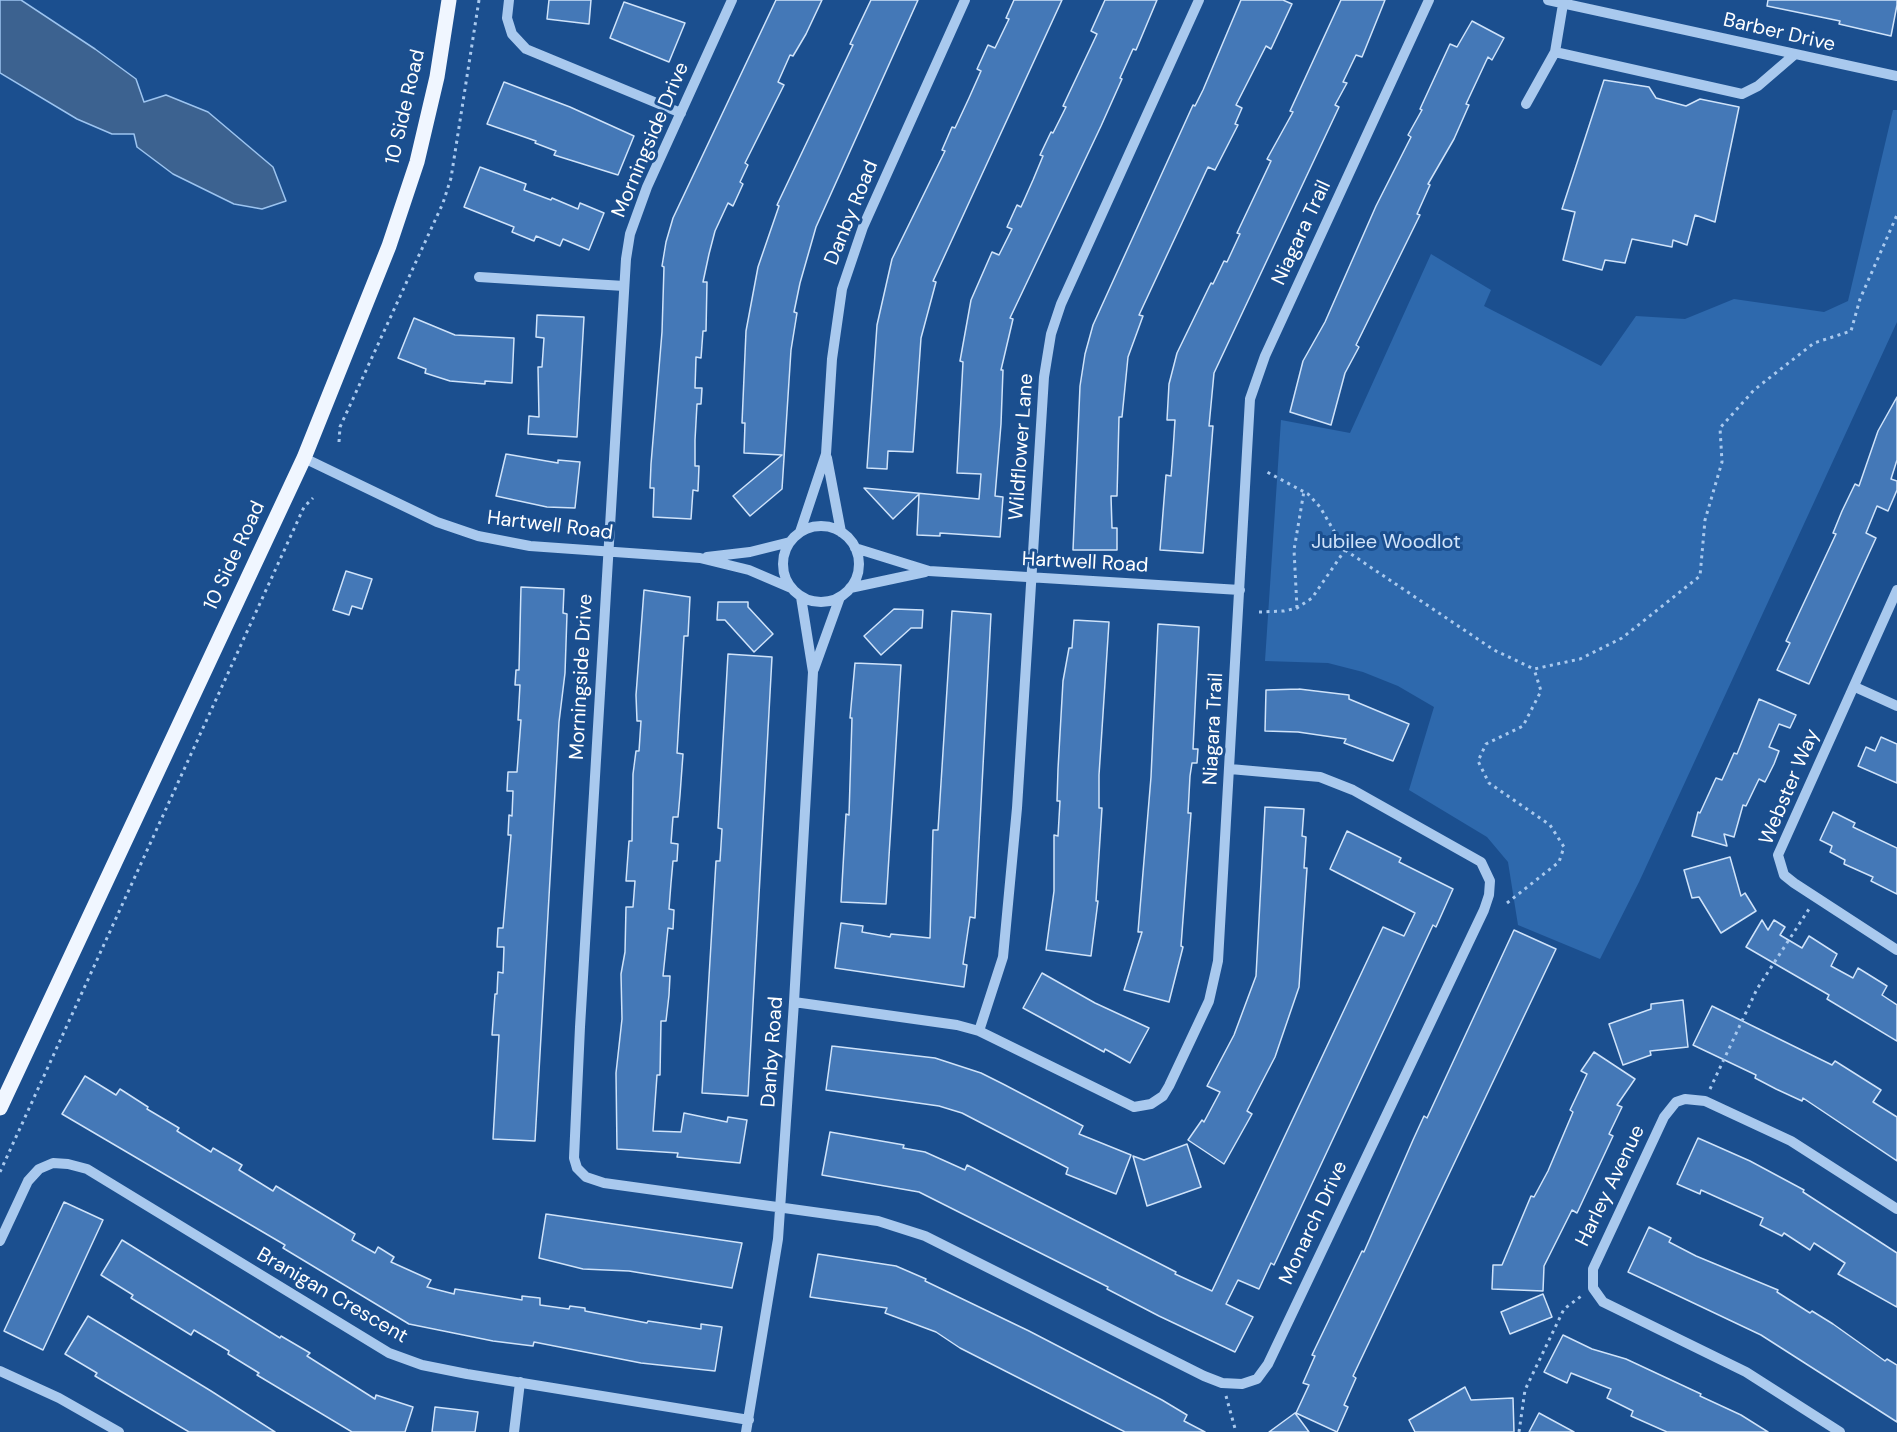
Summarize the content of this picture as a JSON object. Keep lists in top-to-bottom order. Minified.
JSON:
{"streets":{"main road":["10 Side Road"],"street":["Barber Drive","Morningside Drive","Danby Road","Niagara Trail","Wildflower Lane","Hartwell Road","Webster Way","Harley Avenue","Monarch Drive","Branigan Crescent"]},"crossings":[["10 Side Road","Hartwell Road"],["Morningside Drive","Danby Road"],["Morningside Drive","Hartwell Road"],["Danby Road","Niagara Trail"],["Danby Road","Hartwell Road"],["Danby Road","Branigan Crescent"],["Niagara Trail","Wildflower Lane"],["Niagara Trail","Hartwell Road"],["Niagara Trail","Monarch Drive"],["Wildflower Lane","Hartwell Road"]],"parks":["Jubilee Woodlot"]}
